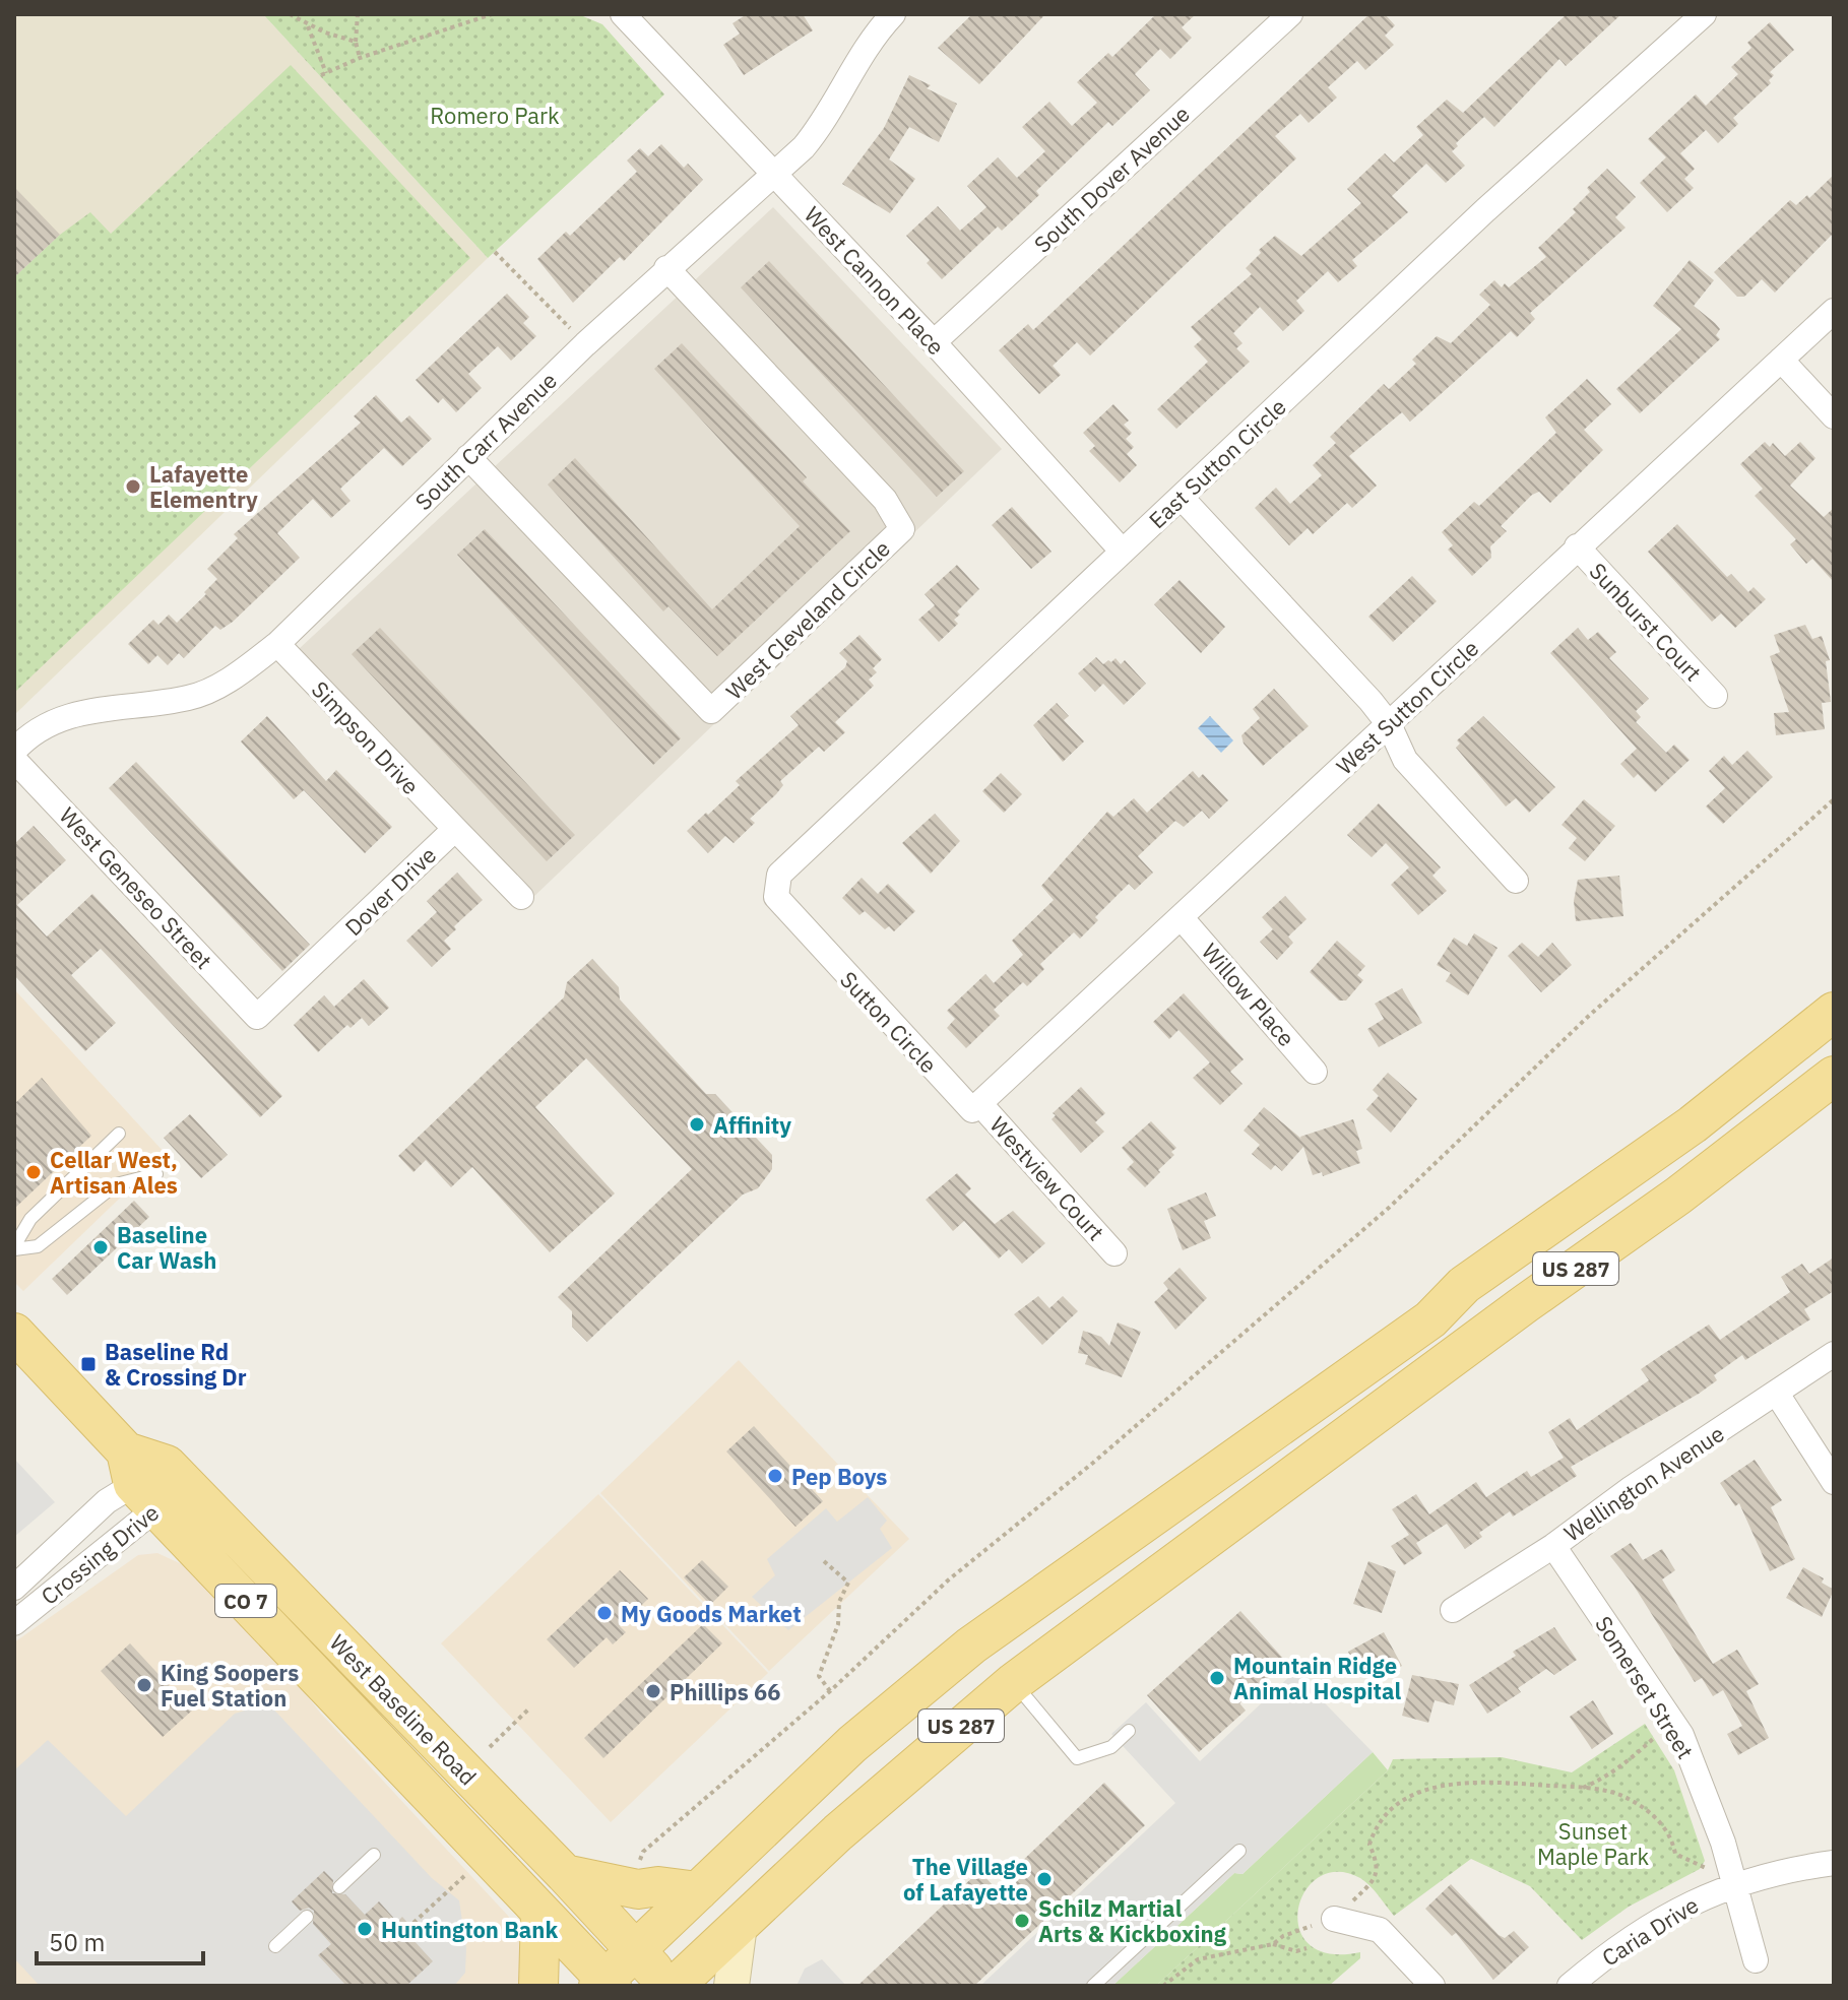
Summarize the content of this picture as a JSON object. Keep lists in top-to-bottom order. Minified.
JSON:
{"streets":{"main road":["US 287","CO 7","West Baseline Road"],"street":["South Dover Avenue","West Cannon Place","South Carr Avenue","East Sutton Circle","West Cleveland Circle","Sunburst Court","West Sutton Circle","Simpson Drive","West Geneseo Street","Dover Drive","Willow Place","Sutton Circle","Westview Court","Wellington Avenue","Crossing Drive","Somerset Street","Caria Drive"]},"crossings":[["South Dover Avenue","West Cannon Place"],["West Cannon Place","South Carr Avenue"],["West Cannon Place","East Sutton Circle"],["South Carr Avenue","West Cleveland Circle"],["South Carr Avenue","Simpson Drive"],["East Sutton Circle","Sutton Circle"],["Sunburst Court","West Sutton Circle"],["West Sutton Circle","Willow Place"],["West Sutton Circle","Sutton Circle"],["West Sutton Circle","Westview Court"],["Simpson Drive","Dover Drive"],["West Geneseo Street","Dover Drive"],["Sutton Circle","Westview Court"],["US 287","West Baseline Road"],["Wellington Avenue","Somerset Street"],["Crossing Drive","West Baseline Road"],["Somerset Street","Caria Drive"]],"parks":["Romero Park","Sunset Maple Park"],"places":{"other":["Lafayette Elementry","Affinity","Cellar West, Artisan Ales","Baseline Car Wash","Pep Boys","My Goods Market","Mountain Ridge Animal Hospital","King Soopers Fuel Station","Phillips 66","The Village of Lafayette","Schilz Martial Arts & Kickboxing","Huntington Bank"],"transit":["Baseline Rd & Crossing Dr"]},"scale_bar":"50 m"}
